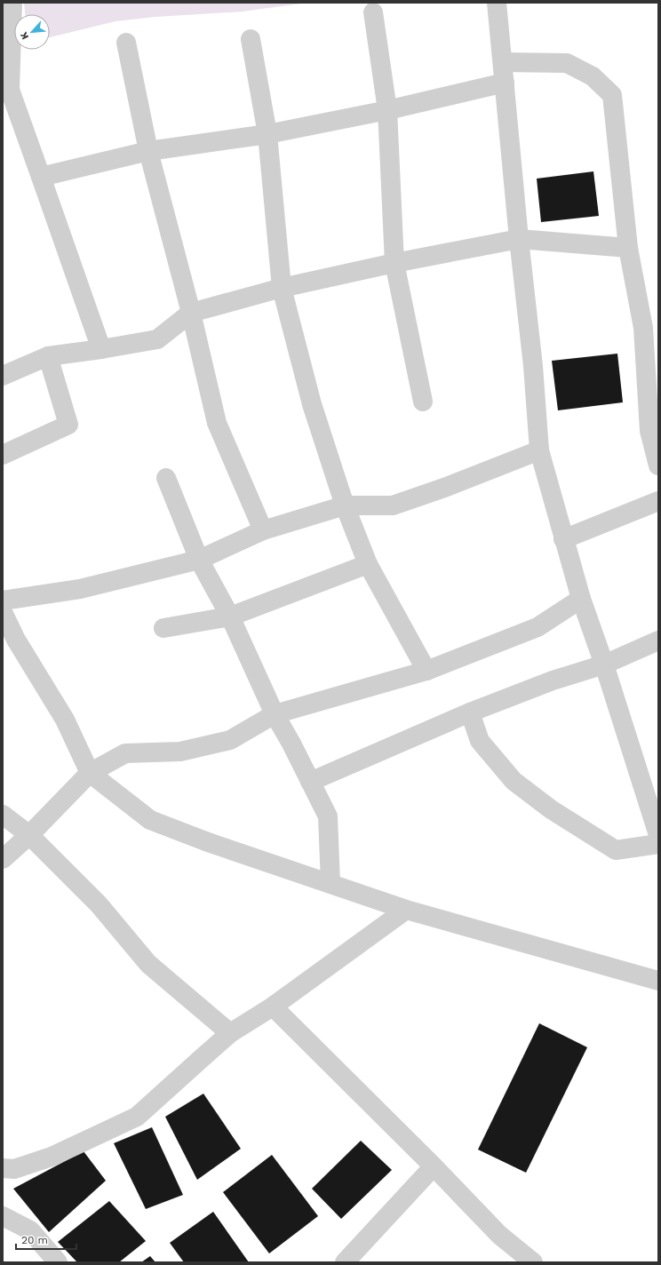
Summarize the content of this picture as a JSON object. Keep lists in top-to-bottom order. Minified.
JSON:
{"scale_bar":"20 m","north":"bottom left"}
